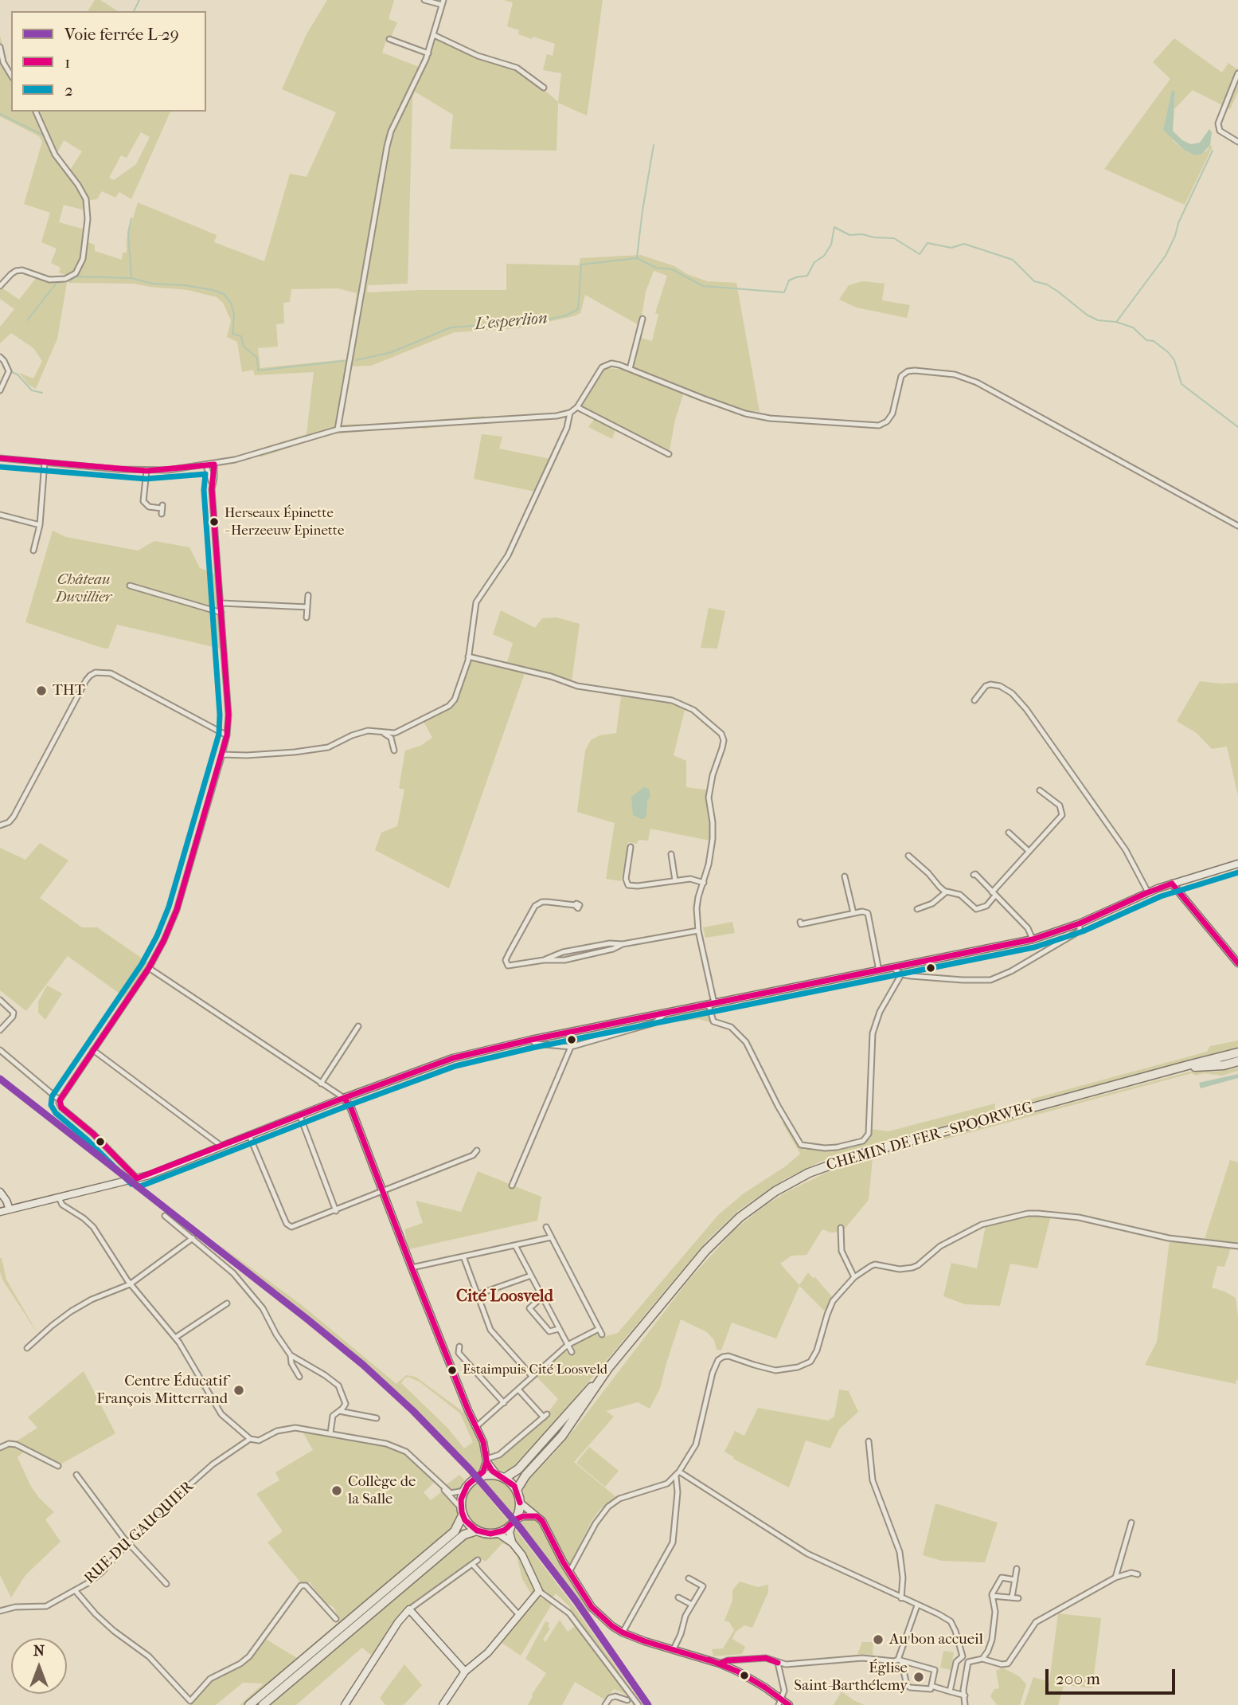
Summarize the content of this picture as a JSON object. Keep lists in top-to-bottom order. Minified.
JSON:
{"streets":{"highway":["CHEMIN DE FER - SPOORWEG"],"street":["RUE DU GAUQUIER"]},"crossings":[["CHEMIN DE FER - SPOORWEG","RUE DU GAUQUIER"]],"districts":["Cité Loosveld"],"water":["L'esperlion"],"parks":["Château Duvillier"],"places":["Herseaux Épinette - Herzeeuw Epinette","THT","Estaimpuis Cité Loosveld","Centre Éducatif François Mitterrand","Collège de la Salle","Au bon accueil","Église Saint-Barthélemy"],"lines":["transit line 1","transit line 2","rail line L-29"],"legend":["Voie ferrée L-29","1","2"],"scale_bar":"200 m","north":"top"}
